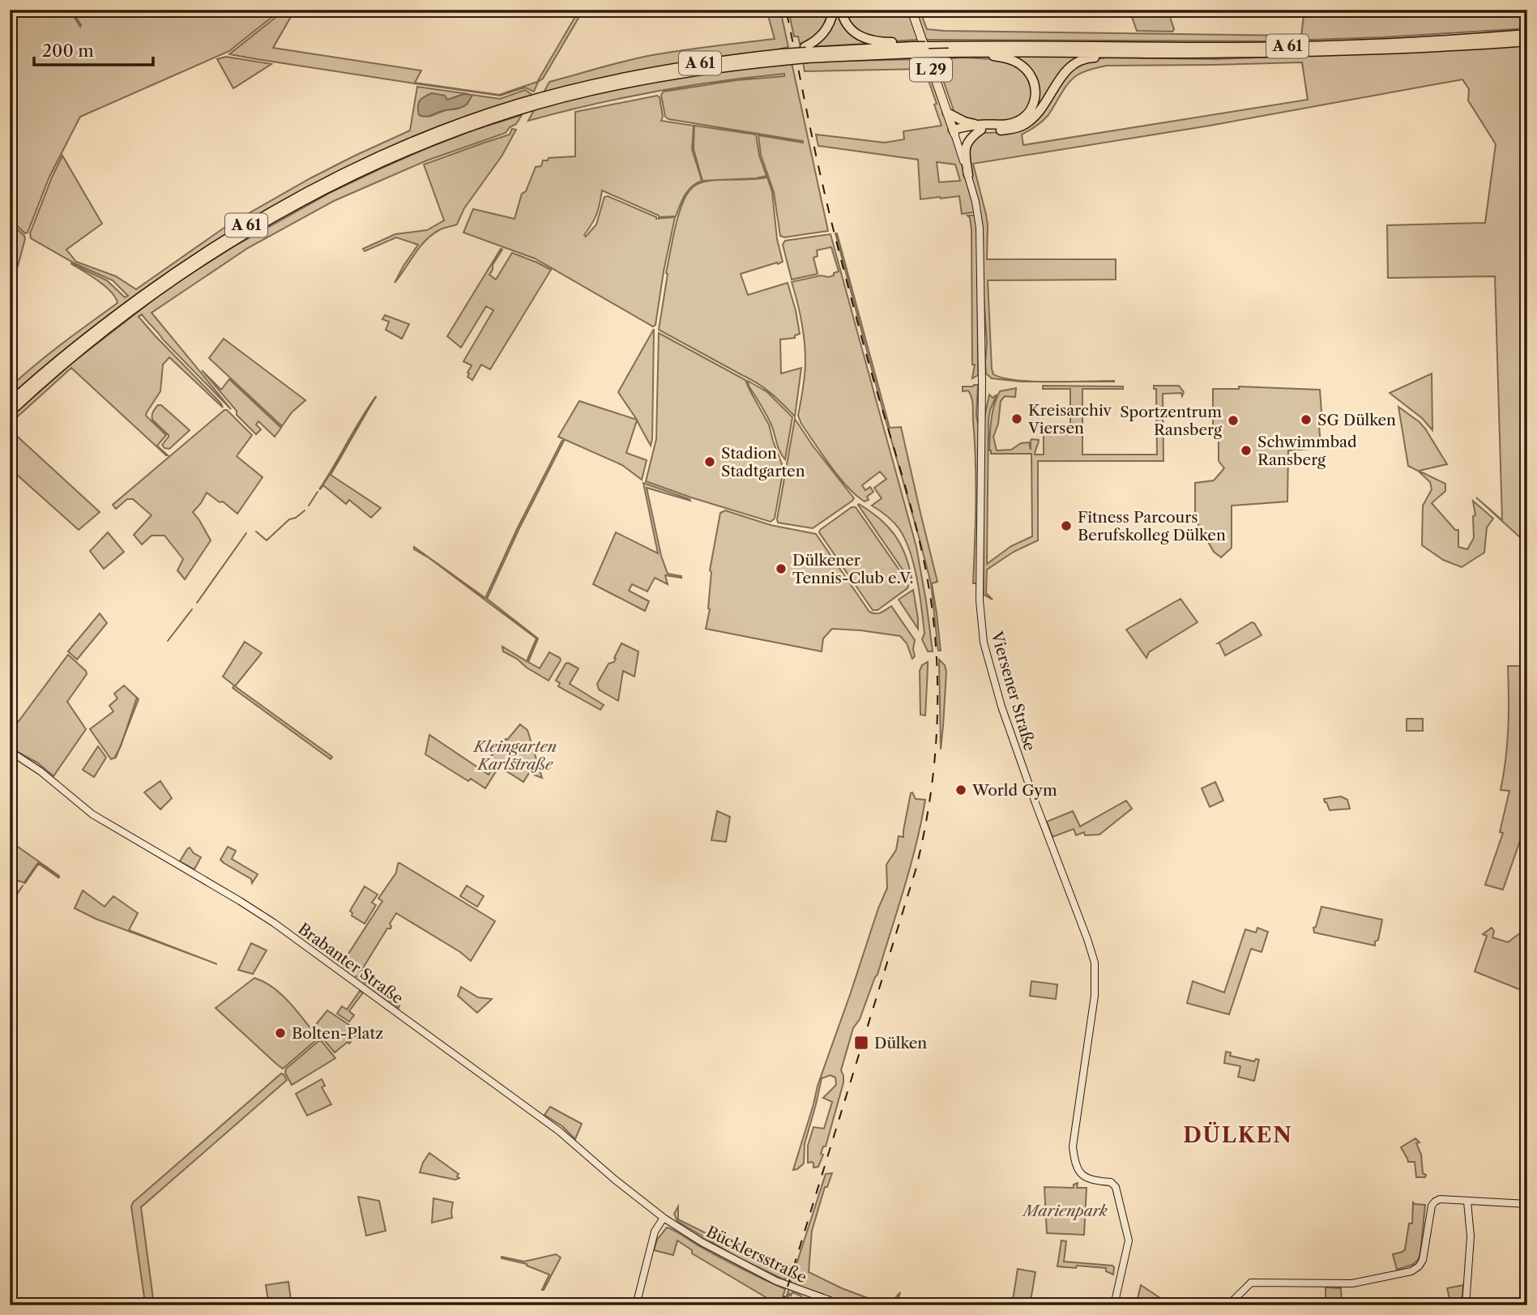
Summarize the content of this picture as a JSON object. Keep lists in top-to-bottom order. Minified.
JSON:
{"streets":{"highway":["A 61"],"main road":["L 29","Viersener Straße","Brabanter Straße","Bücklersstraße"]},"crossings":[["L 29","Viersener Straße"],["Brabanter Straße","Bücklersstraße"]],"districts":["DÜLKEN"],"parks":["Kleingarten Karlstraße","Marienpark"],"places":{"other":["Kreisarchiv Viersen","SG Dülken","Sportzentrum Ransberg","Schwimmbad Ransberg","Stadion Stadtgarten","Fitness Parcours Berufskolleg Dülken","Dülkener Tennis-Club e.V.","World Gym","Bolten-Platz"],"transit":["Dülken"]},"scale_bar":"200 m"}
